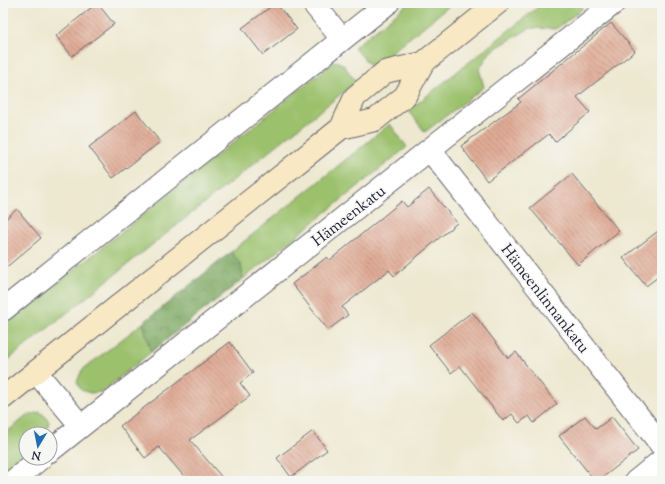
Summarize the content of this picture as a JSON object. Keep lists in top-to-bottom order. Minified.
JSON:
{"streets":{"street":["Hämeenkatu","Hämeenlinnankatu"]},"crossings":[["Hämeenkatu","Hämeenlinnankatu"]],"north":"bottom"}
